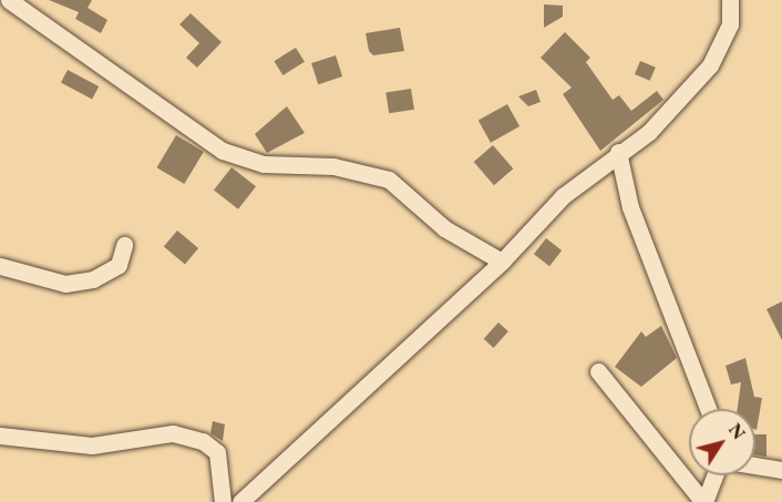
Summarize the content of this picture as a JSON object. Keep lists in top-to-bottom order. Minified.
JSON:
{"north":"top right"}
